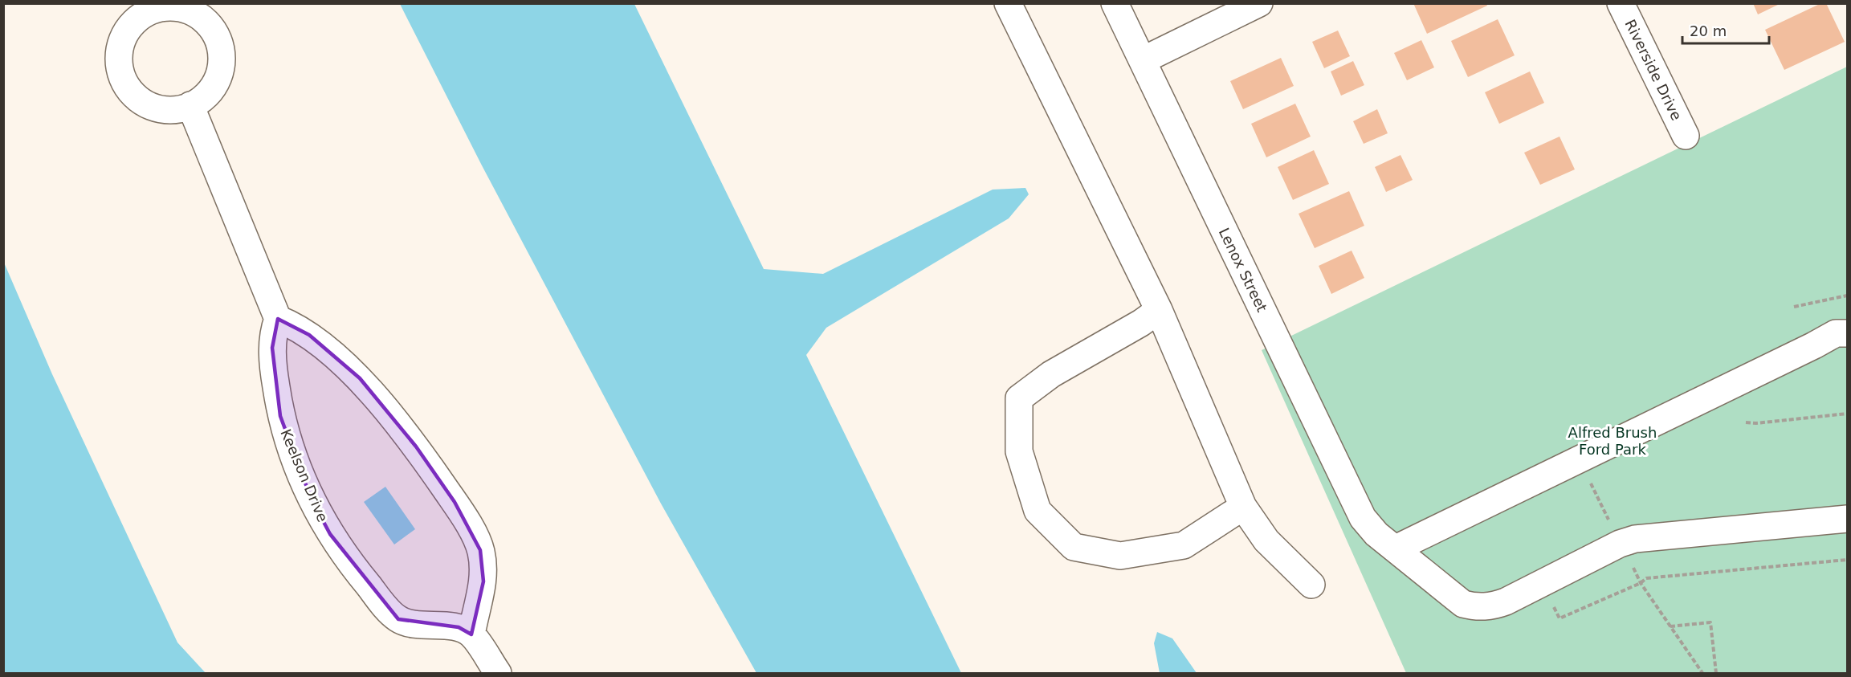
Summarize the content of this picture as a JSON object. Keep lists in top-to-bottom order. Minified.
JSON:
{"streets":{"street":["Riverside Drive","Lenox Street","Keelson Drive"]},"parks":["Alfred Brush Ford Park"],"scale_bar":"20 m"}
